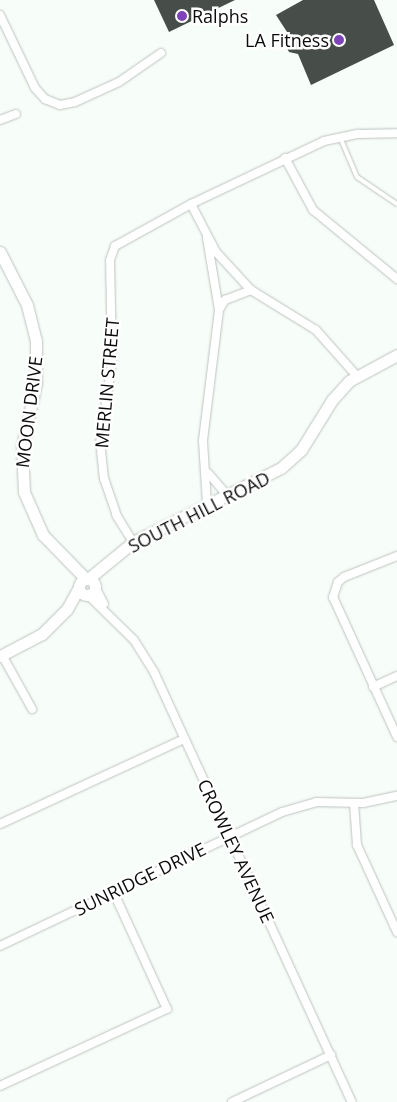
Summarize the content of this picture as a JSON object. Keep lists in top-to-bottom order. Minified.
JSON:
{"streets":{"street":["MERLIN STREET","MOON DRIVE","SOUTH HILL ROAD","CROWLEY AVENUE","SUNRIDGE DRIVE"]},"crossings":[["MERLIN STREET","SOUTH HILL ROAD"],["MOON DRIVE","SOUTH HILL ROAD"],["MOON DRIVE","CROWLEY AVENUE"],["SOUTH HILL ROAD","CROWLEY AVENUE"],["CROWLEY AVENUE","SUNRIDGE DRIVE"]],"places":["Ralphs","LA Fitness"]}
